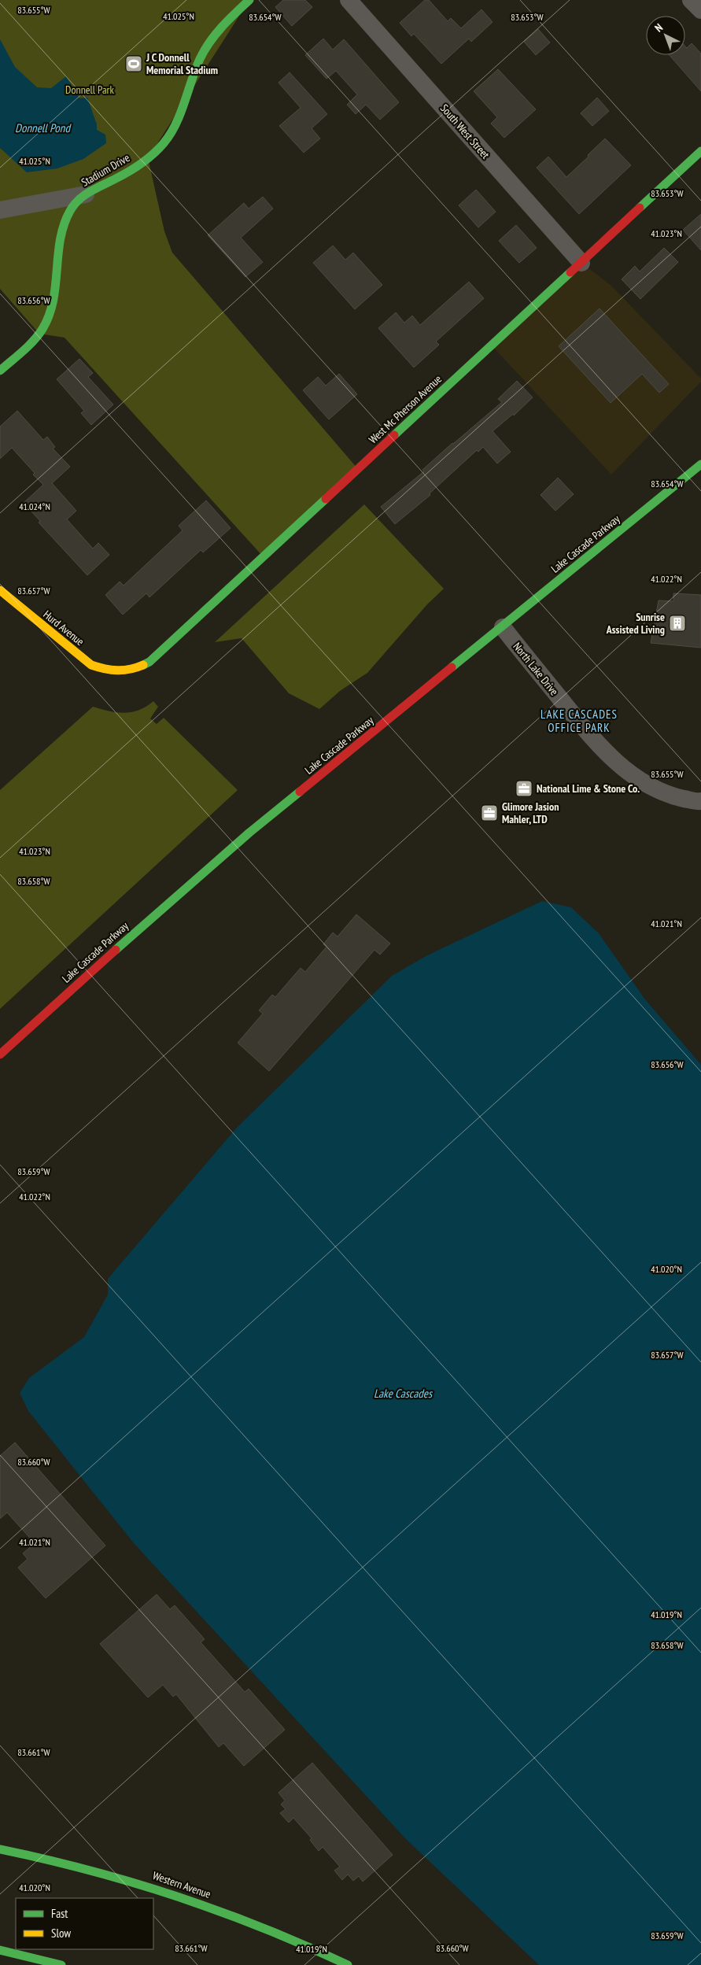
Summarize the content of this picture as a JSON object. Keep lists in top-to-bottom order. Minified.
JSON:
{"streets":{"main road":["Stadium Drive","West Mc Pherson Avenue","Lake Cascade Parkway","Hurd Avenue","Western Avenue"],"street":["South West Street","North Lake Drive"]},"crossings":[["South West Street","West Mc Pherson Avenue"],["West Mc Pherson Avenue","Hurd Avenue"],["Lake Cascade Parkway","North Lake Drive"]],"districts":["LAKE CASCADES OFFICE PARK"],"water":["Donnell Pond","Lake Cascades"],"parks":["Donnell Park"],"places":{"sports":["J C Donnell Memorial Stadium"],"building":["Sunrise Assisted Living"],"office":["National Lime & Stone Co.","Glimore Jasion Mahler, LTD"]},"legend":["Fast","Slow"],"north":"top left","coordinates":["83.655°W","41.025°N","83.654°W","83.653°W","41.023°N","83.656°W","41.024°N","41.022°N","83.657°W","83.658°W","41.021°N","83.659°W","41.020°N","83.660°W","41.019°N","83.661°W"]}
